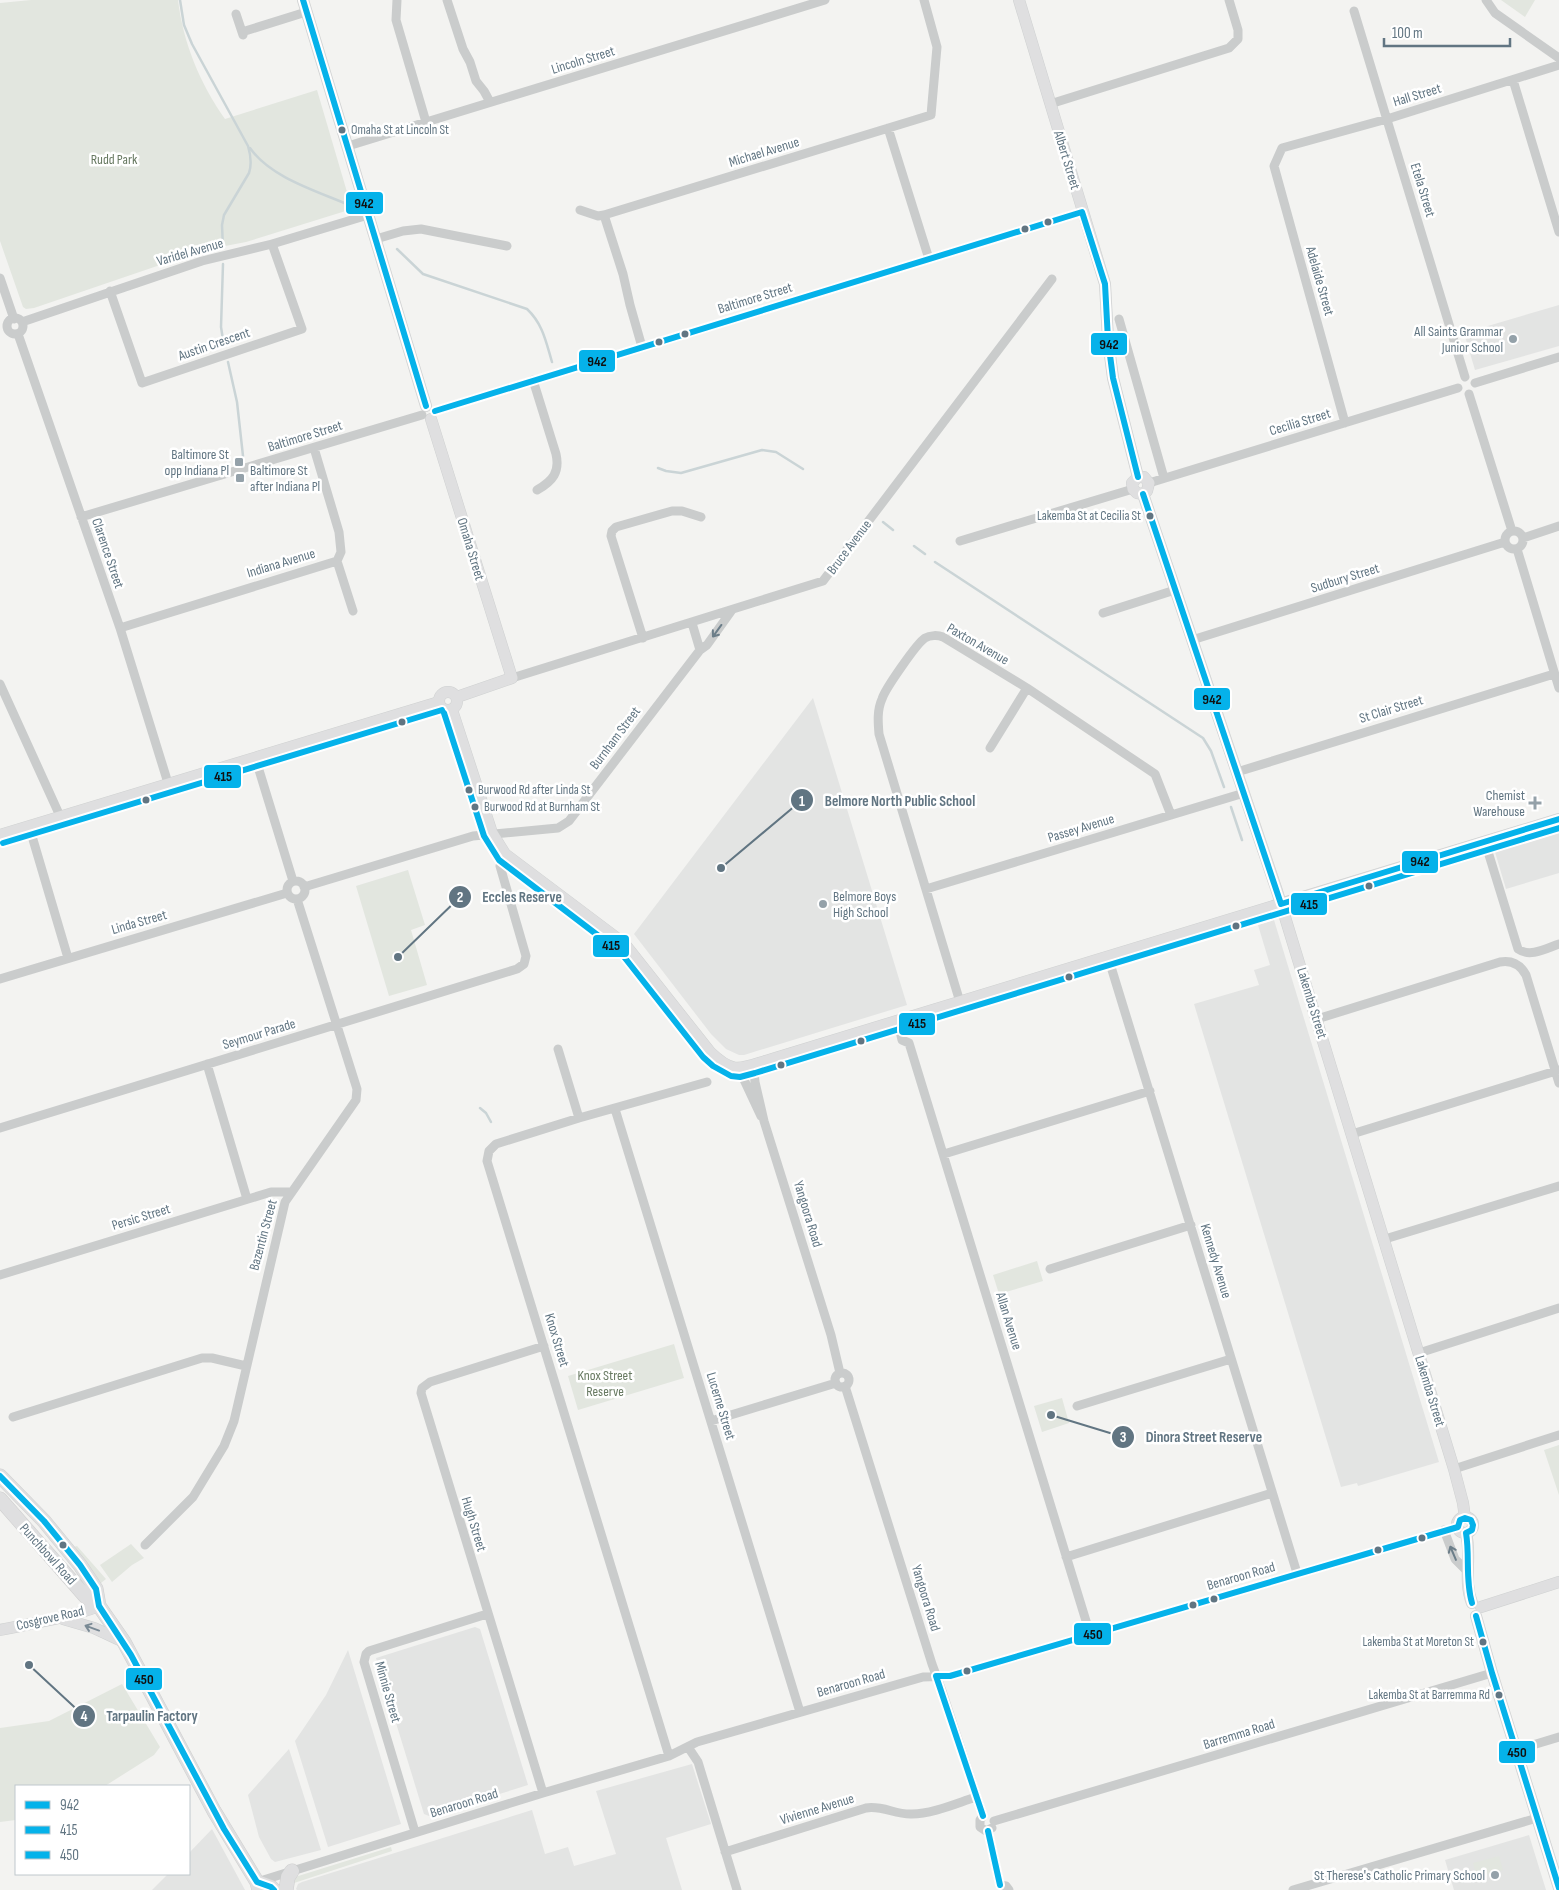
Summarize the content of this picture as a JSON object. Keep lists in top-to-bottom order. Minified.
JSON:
{"streets":{"main road":["Albert Street","Bruce Avenue","Omaha Street","Lakemba Street","Punchbowl Road","Cosgrove Road"],"street":["Lincoln Street","Hall Street","Michael Avenue","Etela Street","Varidel Avenue","Adelaide Street","Baltimore Street","Austin Crescent","Cecilia Street","Clarence Street","Indiana Avenue","Sudbury Street","Paxton Avenue","St Clair Street","Burnham Street","Passey Avenue","Linda Street","Seymour Parade","Yangoora Road","Persic Street","Bazentin Street","Kennedy Avenue","Allan Avenue","Knox Street","Lucerne Street","Hugh Street","Benaroon Road","Minnie Street","Barremma Road","Vivienne Avenue"]},"crossings":[["Lincoln Street","Omaha Street"],["Hall Street","Etela Street"],["Hall Street","Adelaide Street"],["Albert Street","Baltimore Street"],["Albert Street","Cecilia Street"],["Albert Street","Lakemba Street"],["Etela Street","Cecilia Street"],["Varidel Avenue","Austin Crescent"],["Varidel Avenue","Omaha Street"],["Adelaide Street","Cecilia Street"],["Baltimore Street","Omaha Street"],["Baltimore Street","Clarence Street"],["Baltimore Street","Indiana Avenue"],["Cecilia Street","Lakemba Street"],["Bruce Avenue","Omaha Street"],["Bruce Avenue","Burnham Street"],["Clarence Street","Indiana Avenue"],["Sudbury Street","Lakemba Street"],["Paxton Avenue","Passey Avenue"],["St Clair Street","Lakemba Street"],["Passey Avenue","Lakemba Street"],["Linda Street","Bazentin Street"],["Lakemba Street","Benaroon Road"],["Lakemba Street","Barremma Road"],["Seymour Parade","Bazentin Street"],["Yangoora Road","Benaroon Road"],["Yangoora Road","Barremma Road"],["Yangoora Road","Vivienne Avenue"],["Persic Street","Bazentin Street"],["Kennedy Avenue","Benaroon Road"],["Allan Avenue","Benaroon Road"],["Knox Street","Lucerne Street"],["Knox Street","Hugh Street"],["Knox Street","Benaroon Road"],["Lucerne Street","Benaroon Road"],["Hugh Street","Benaroon Road"],["Hugh Street","Minnie Street"],["Punchbowl Road","Benaroon Road"],["Punchbowl Road","Cosgrove Road"],["Benaroon Road","Minnie Street"]],"parks":["Rudd Park","Knox Street Reserve"],"places":{"other":["Omaha St at Lincoln St","All Saints Grammar Junior School","Lakemba St at Cecilia St","Burwood Rd after Linda St","Burwood Rd at Burnham St","Belmore North Public School","Belmore Boys High School","Eccles Reserve","Dinora Street Reserve","Lakemba St at Moreton St","Tarpaulin Factory","Lakemba St at Barremma Rd","St Therese's Catholic Primary School"],"transit":["Baltimore St opp Indiana Pl","Baltimore St after Indiana Pl"],"health":["Chemist Warehouse"]},"lines":["transit line 942","transit line 415","transit line 450"],"legend":["942","415","450"],"scale_bar":"100 m"}
